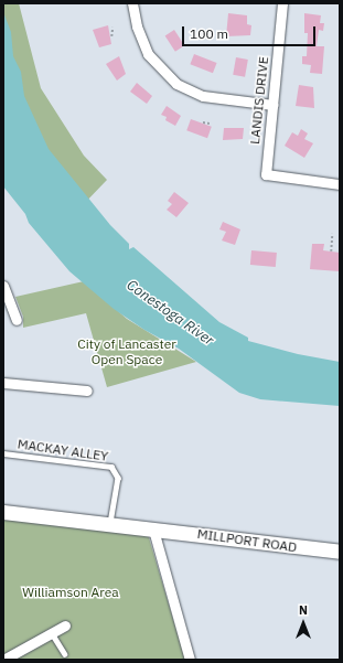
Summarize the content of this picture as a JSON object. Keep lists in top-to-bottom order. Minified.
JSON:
{"streets":{"main road":["MILLPORT ROAD"],"street":["LANDIS DRIVE"],"lane":["MACKAY ALLEY"]},"crossings":[["MACKAY ALLEY","MILLPORT ROAD"]],"water":["Conestoga River"],"parks":["City of Lancaster Open Space","Williamson Area"],"scale_bar":"100 m","north":"top"}
